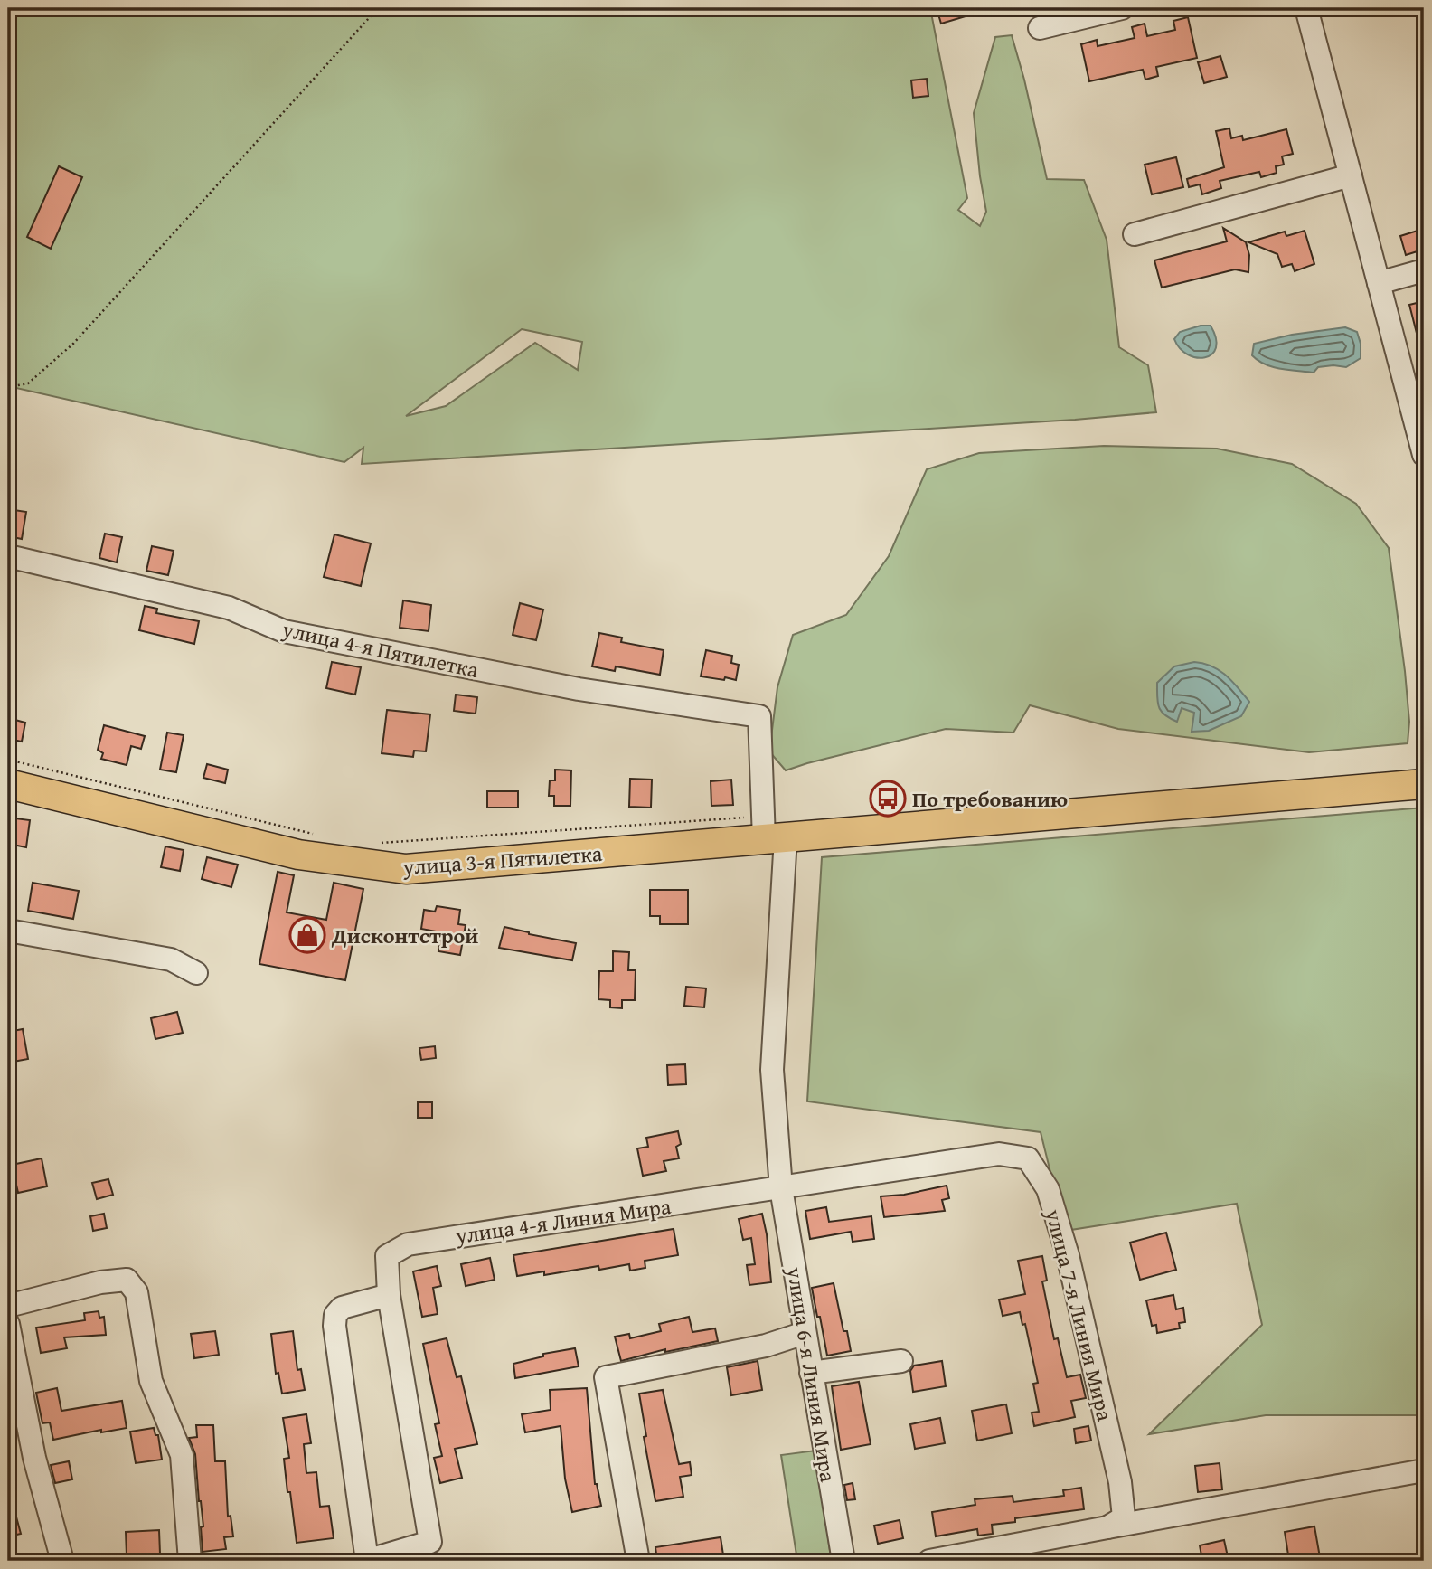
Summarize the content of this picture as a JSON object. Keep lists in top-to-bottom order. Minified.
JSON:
{"streets":{"main road":["улица 3-я Пятилетка"],"street":["улица 4-я Пятилетка","улица 4-я Линия Мира","улица 7-я Линия Мира","улица 6-я Линия Мира"]},"crossings":[["улица 4-я Пятилетка","улица 6-я Линия Мира"],["улица 3-я Пятилетка","улица 6-я Линия Мира"],["улица 4-я Линия Мира","улица 7-я Линия Мира"],["улица 4-я Линия Мира","улица 6-я Линия Мира"],["улица 7-я Линия Мира","улица 6-я Линия Мира"]],"places":{"bus stop":["По требованию"],"shop":["Дисконтстрой"]}}
